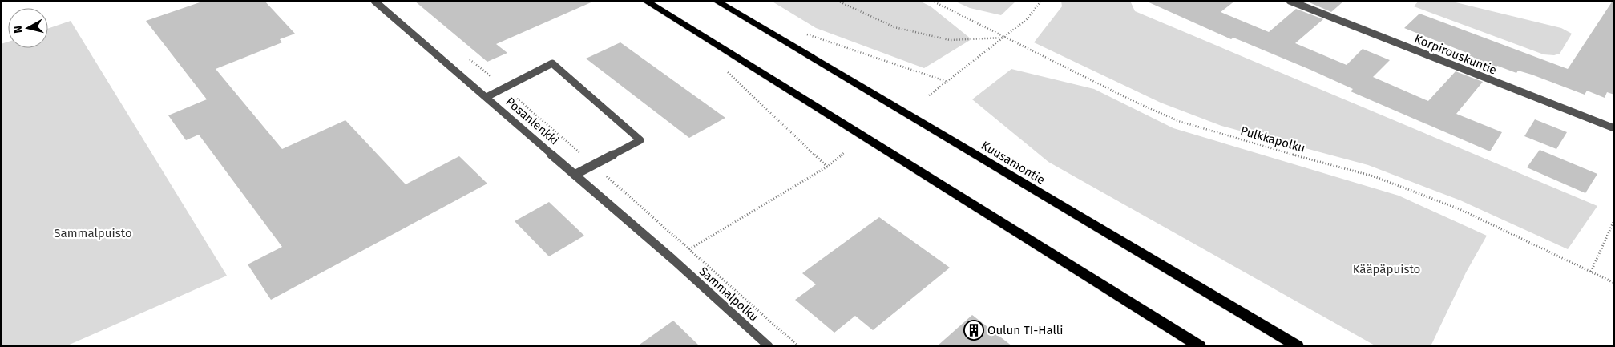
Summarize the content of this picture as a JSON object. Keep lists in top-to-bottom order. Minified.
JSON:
{"streets":{"highway":["Kuusamontie"],"street":["Korpirouskuntie","Posanlenkki","Sammalpolku"],"path":["Pulkkapolku"]},"crossings":[["Posanlenkki","Sammalpolku"]],"parks":["Sammalpuisto","Kääpäpuisto"],"places":{"building":["Oulun TI-Halli"]},"north":"left"}
